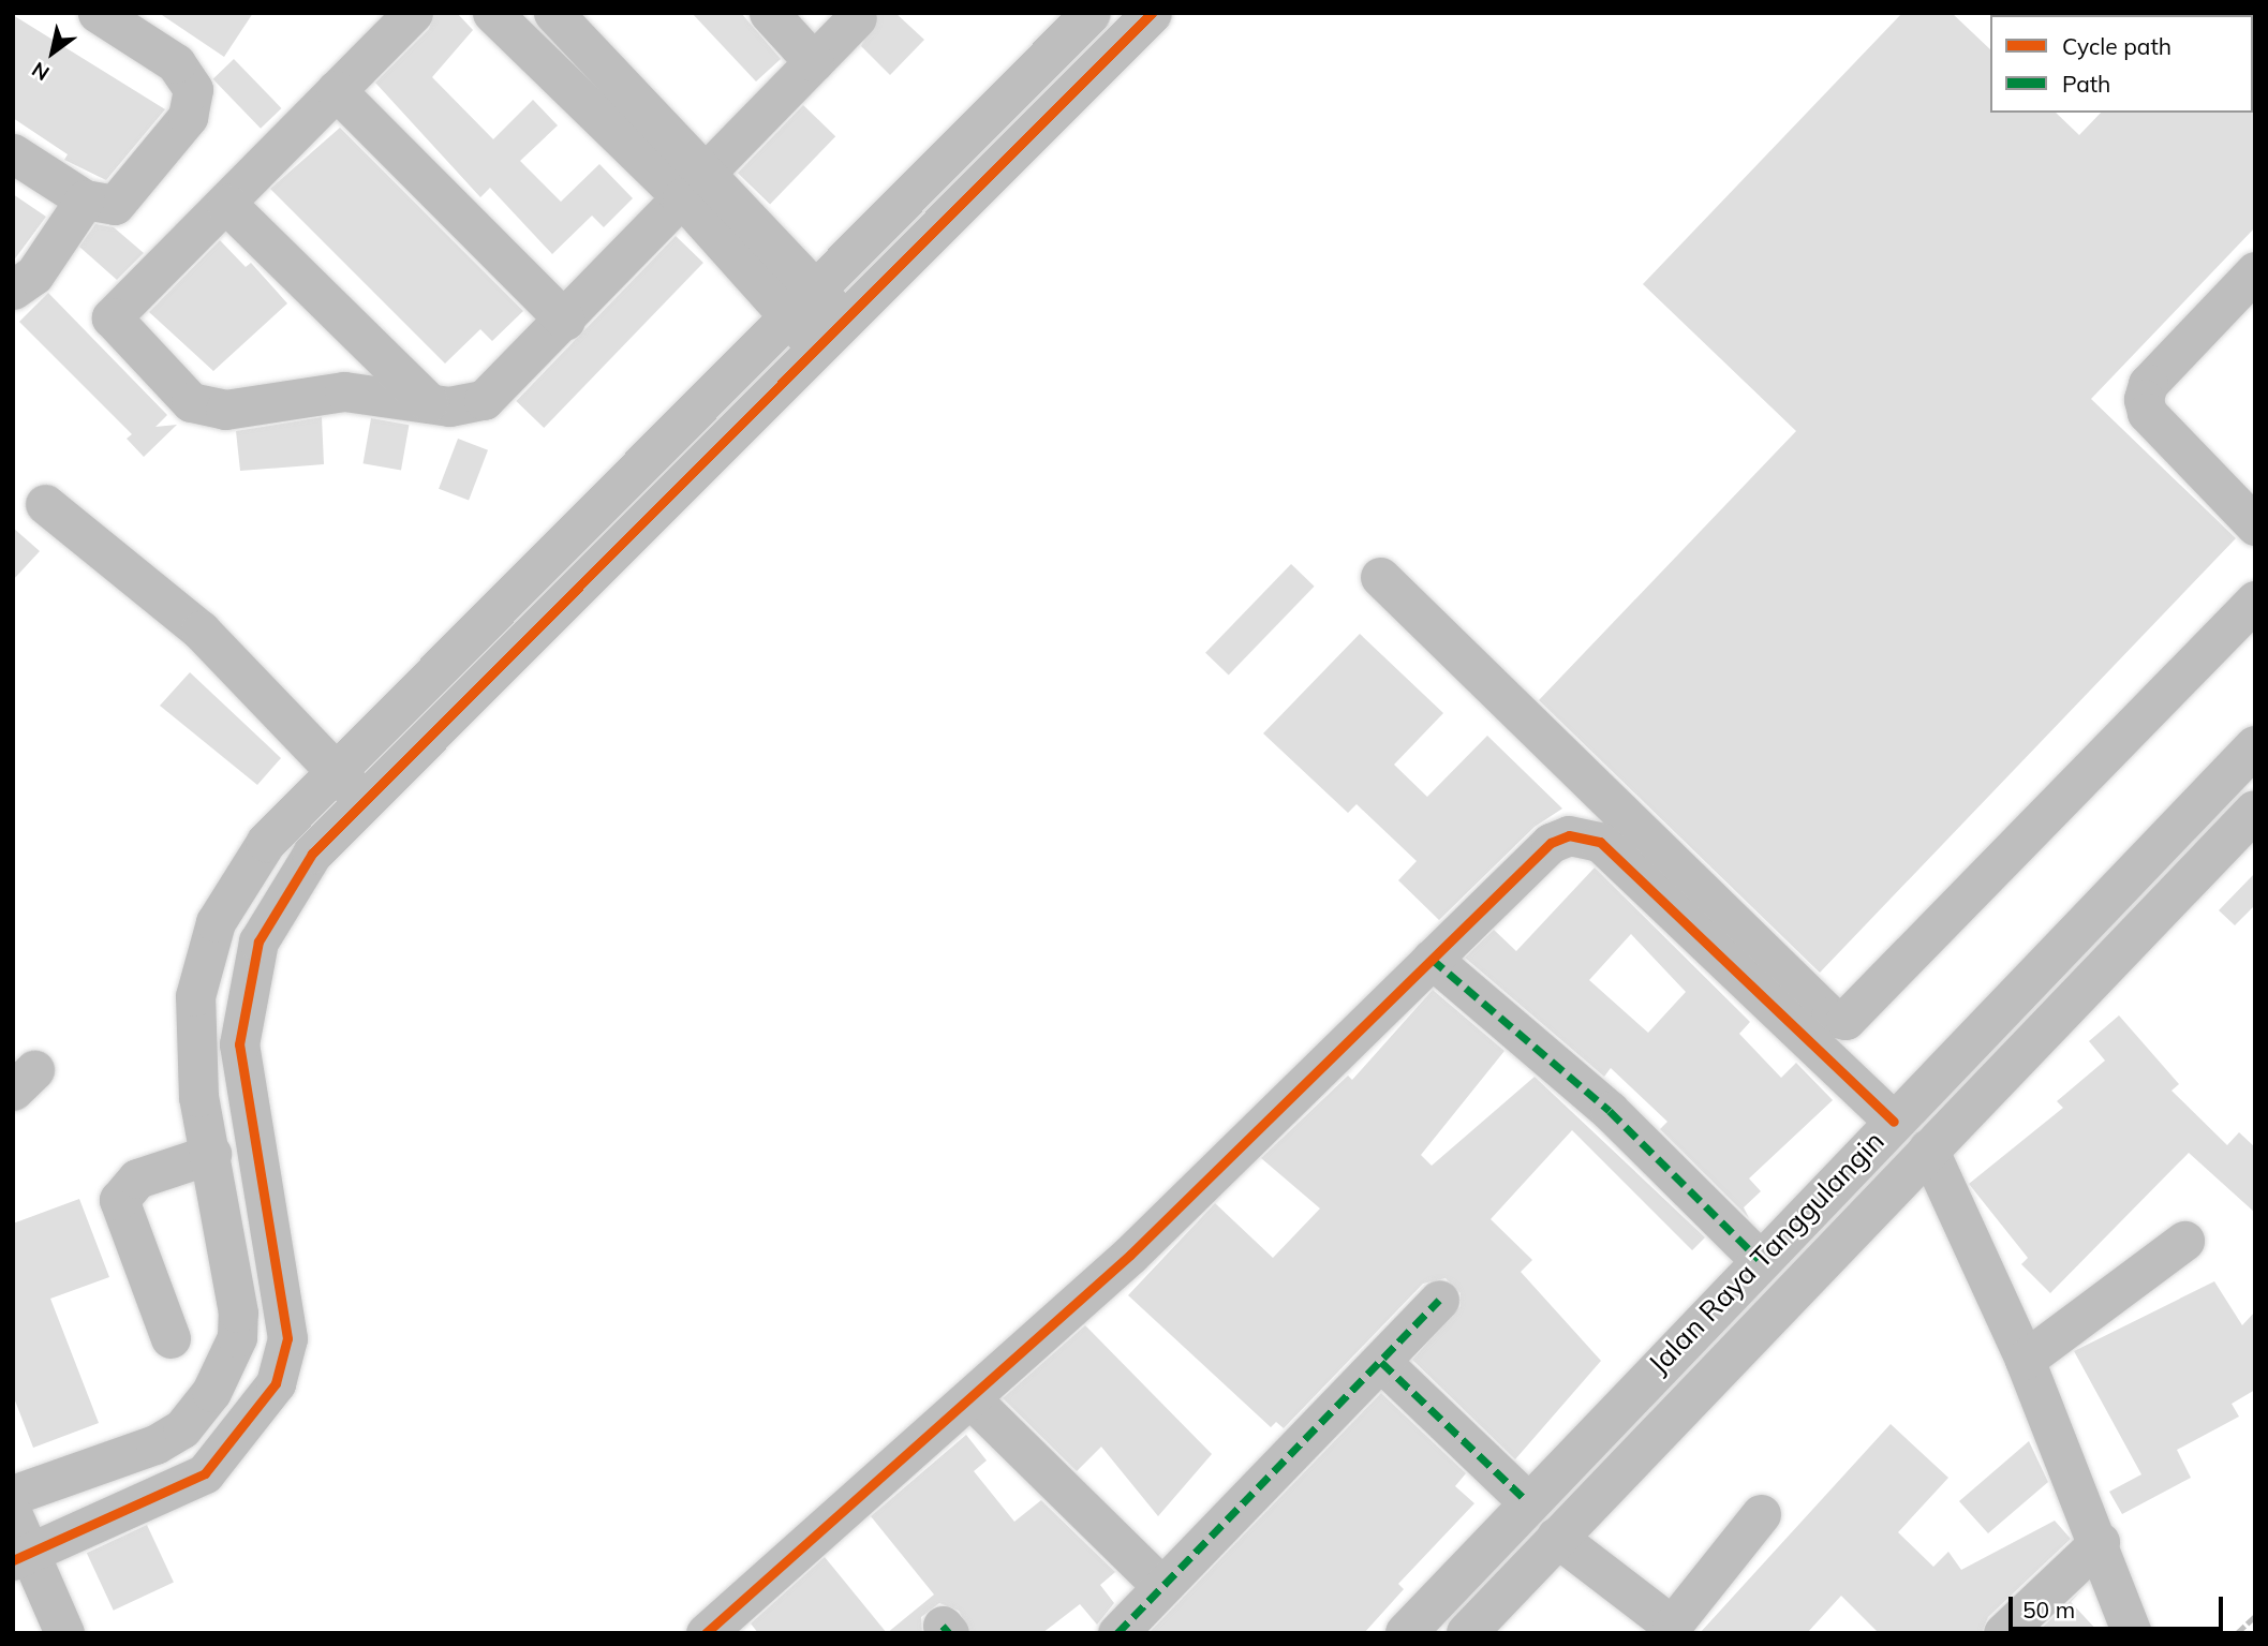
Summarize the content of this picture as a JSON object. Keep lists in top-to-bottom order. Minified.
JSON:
{"streets":{"highway":["Jalan Raya Tanggulangin"]},"legend":["Cycle path","Path"],"scale_bar":"50 m","north":"bottom left"}
